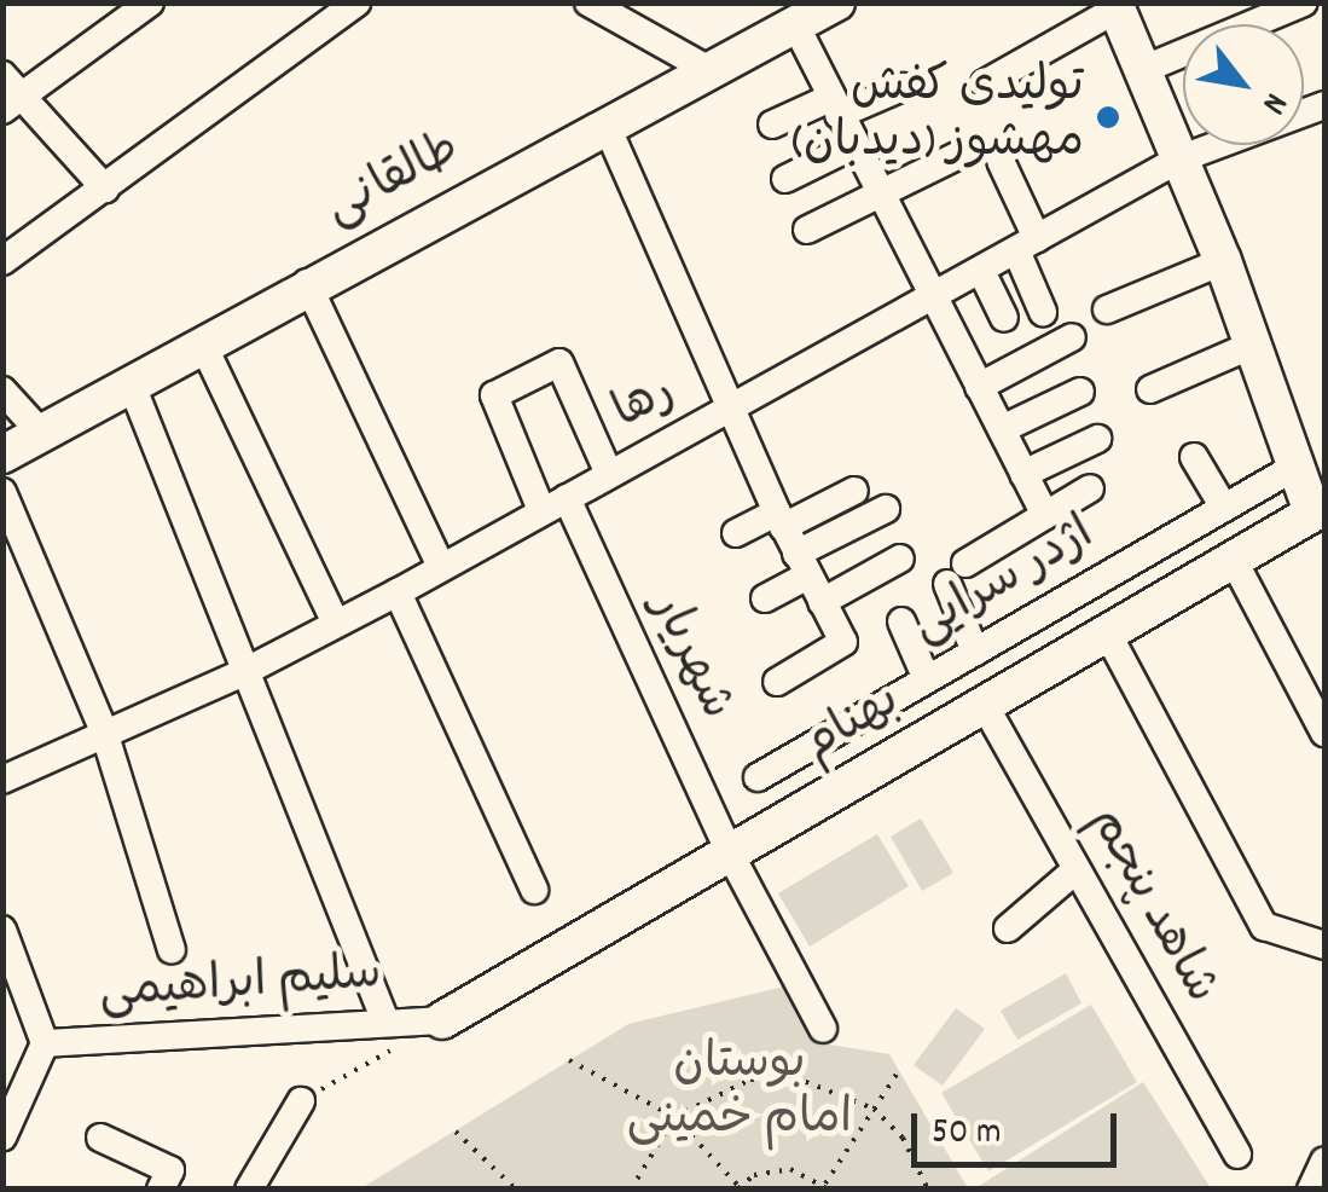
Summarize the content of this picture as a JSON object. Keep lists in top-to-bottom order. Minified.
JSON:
{"streets":{"street":["طالقانی","رها","اژدر سرایی","شهریار","بهنام","شاهد پنجم","سلیم ابراهیمی"]},"crossings":[["رها","شهریار"],["شهریار","بهنام"],["بهنام","شاهد پنجم"],["بهنام","سلیم ابراهیمی"]],"parks":["بوستان امام خمینی"],"places":["تولیدی کفش مهشوز (دیدبان)"],"scale_bar":"50 m","north":"bottom right"}
